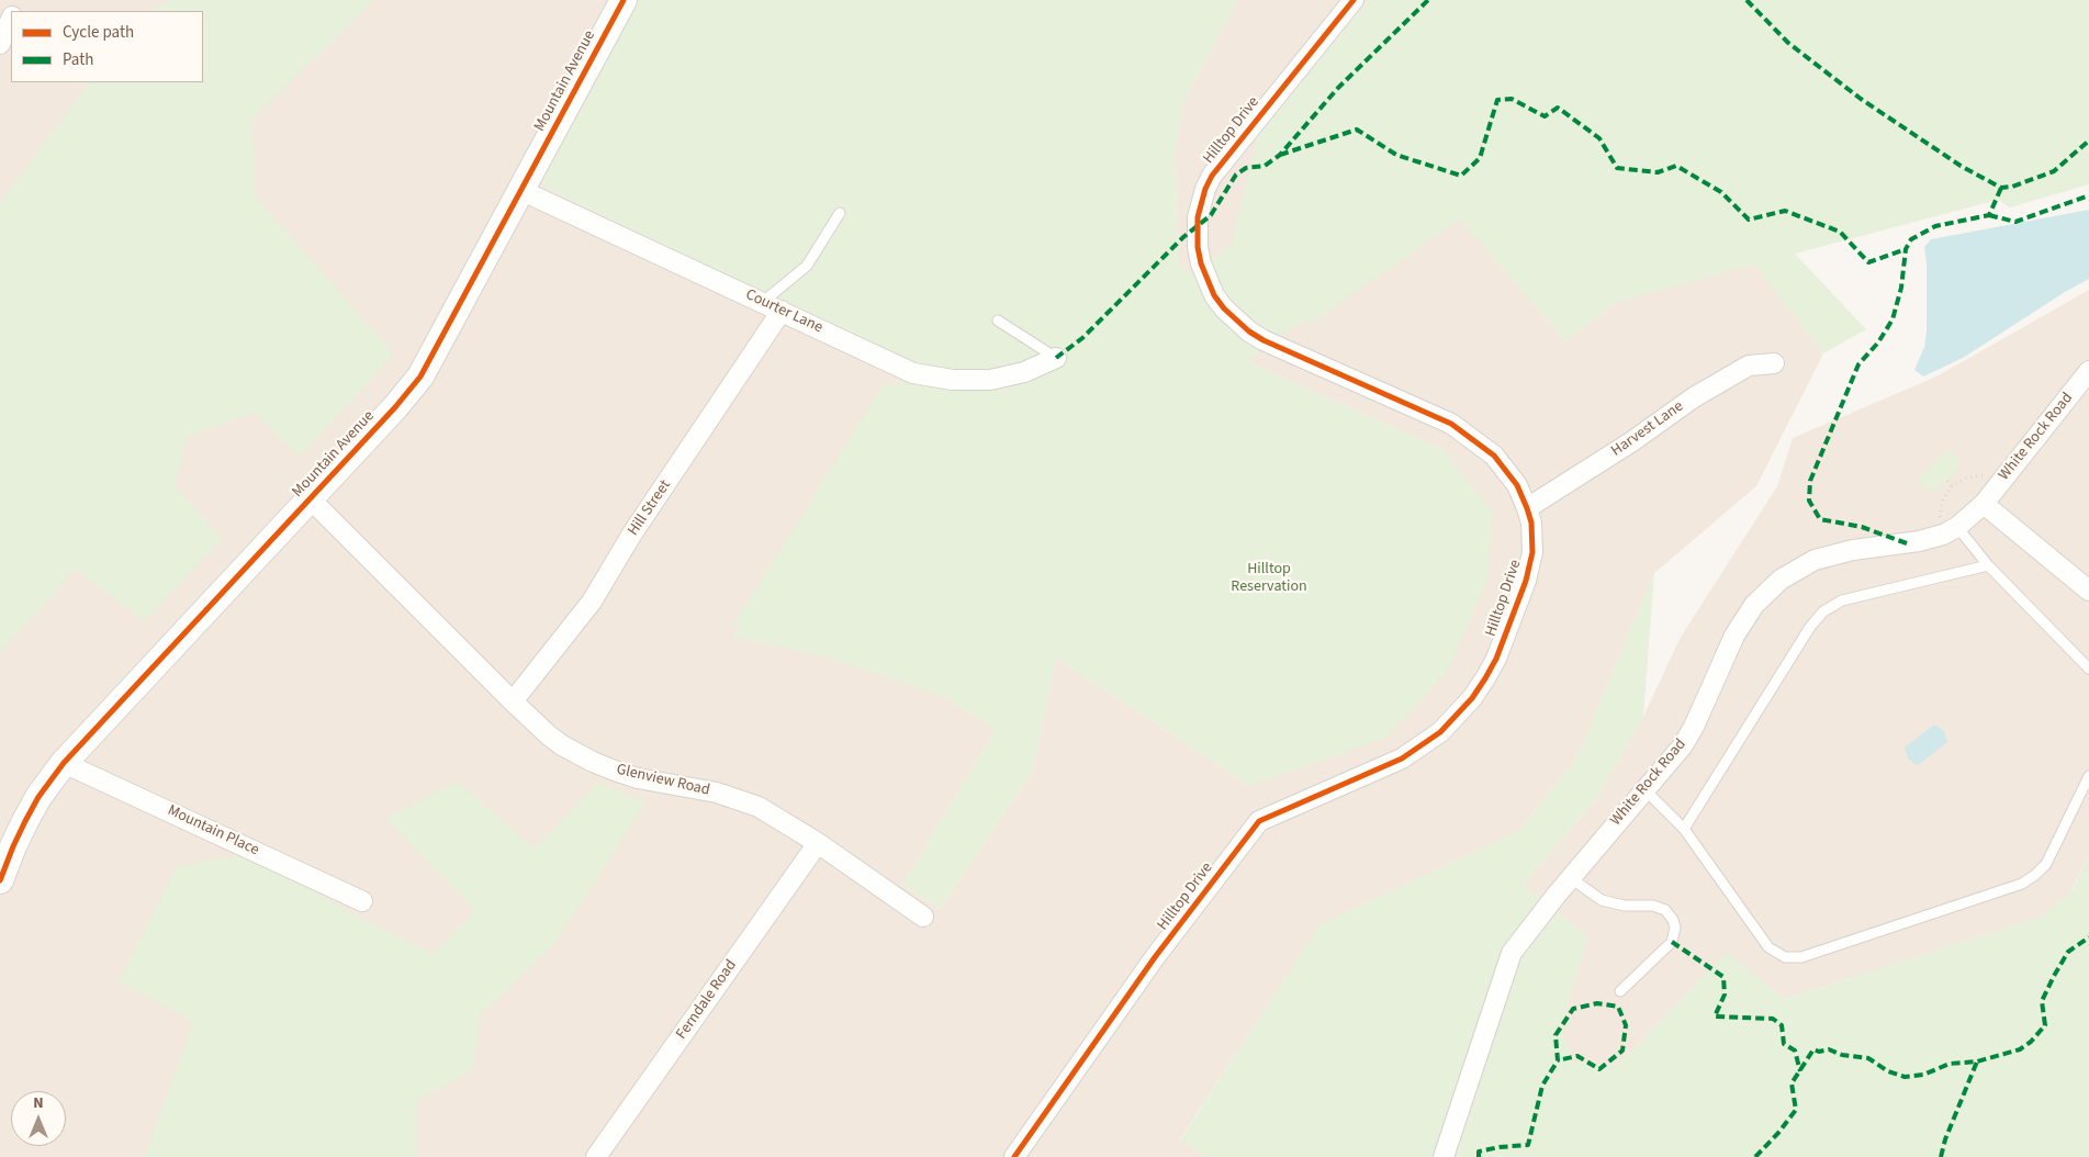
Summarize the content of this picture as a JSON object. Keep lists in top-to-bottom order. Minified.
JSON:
{"streets":{"street":["Mountain Avenue","Hilltop Drive","Courter Lane","Harvest Lane","White Rock Road","Hill Street","Glenview Road","Mountain Place","Ferndale Road"]},"crossings":[["Mountain Avenue","Courter Lane"],["Mountain Avenue","Glenview Road"],["Mountain Avenue","Mountain Place"],["Hilltop Drive","Harvest Lane"],["Courter Lane","Hill Street"],["Hill Street","Glenview Road"],["Glenview Road","Ferndale Road"]],"parks":["Hilltop Reservation"],"legend":["Cycle path","Path"],"north":"top"}
